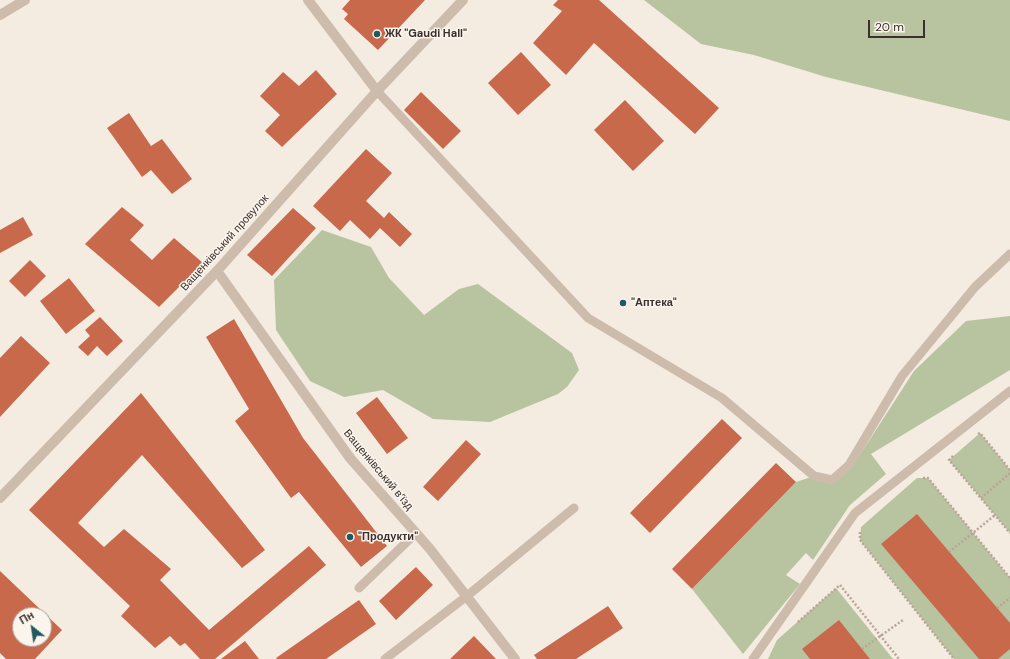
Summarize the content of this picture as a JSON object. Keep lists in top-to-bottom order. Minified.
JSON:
{"streets":{"street":["Ващенківський провулок","Ващенківський в’їзд"]},"crossings":[["Ващенківський провулок","Ващенківський в’їзд"]],"places":["ЖК \"Gaudi Hall\"","\"Аптека\"","\"Продукти\""],"scale_bar":"20 m","north":"top left"}
